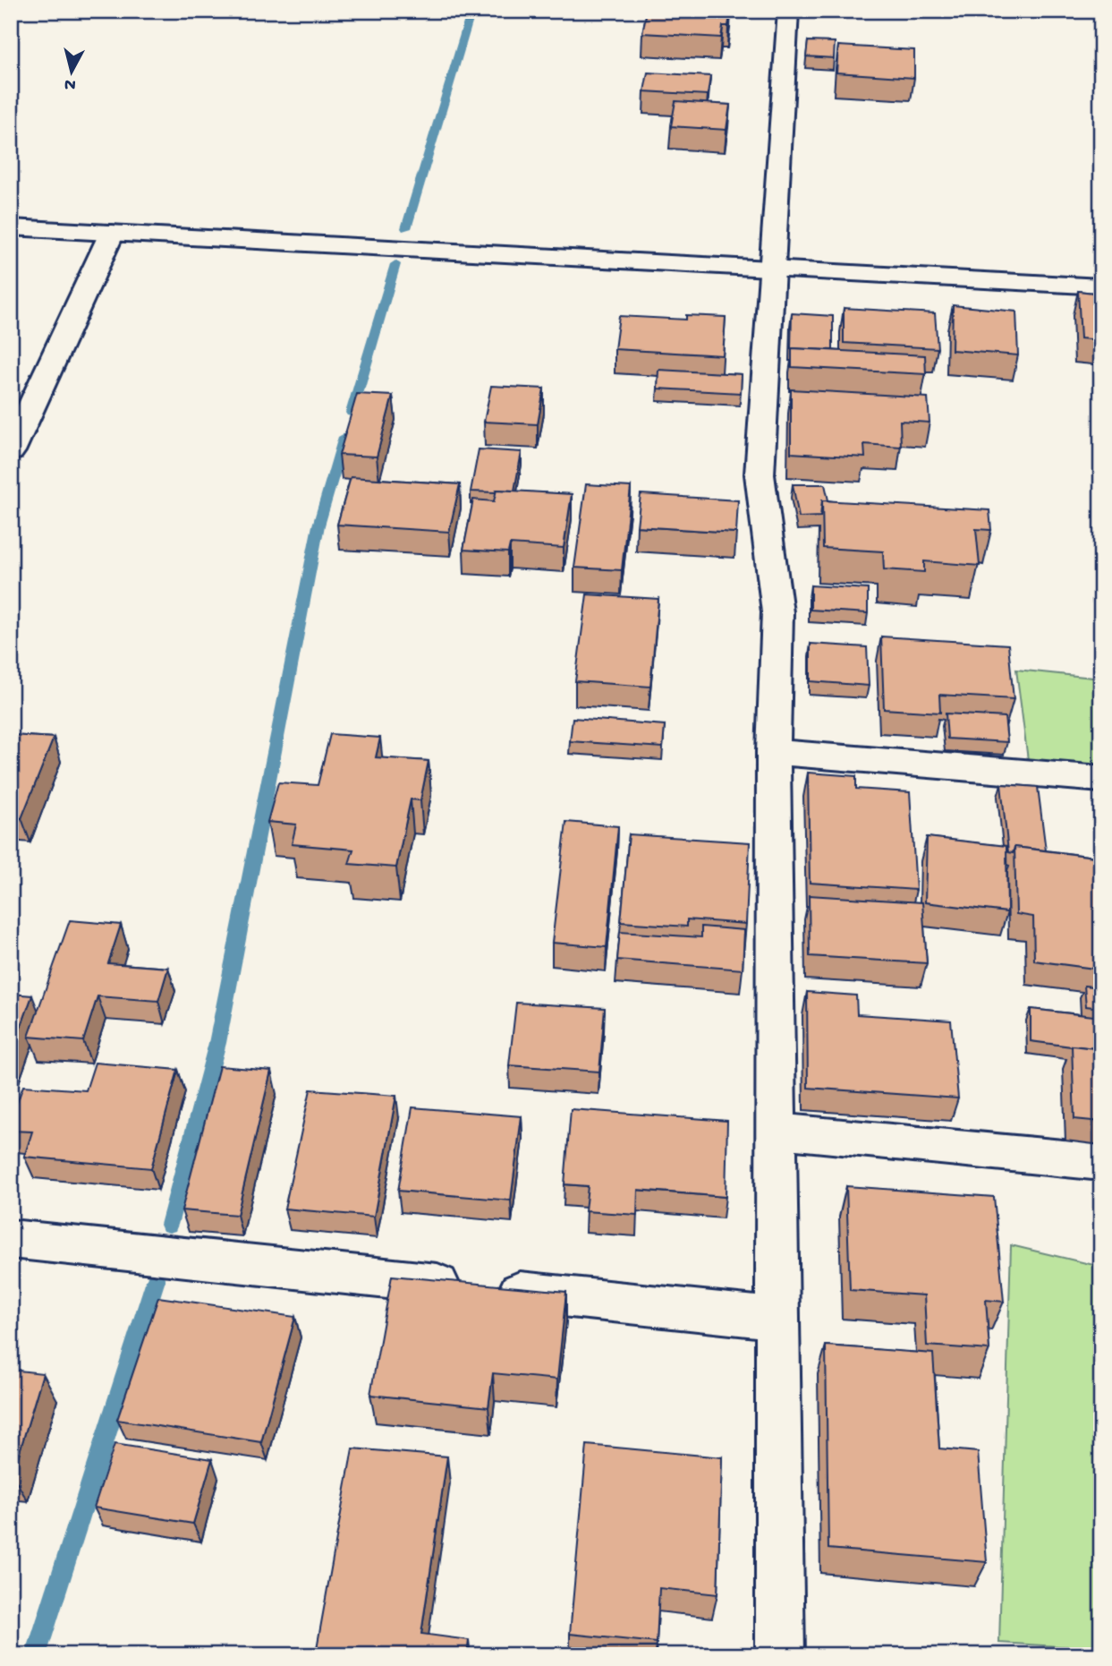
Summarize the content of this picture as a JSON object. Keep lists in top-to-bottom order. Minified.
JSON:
{"north":"bottom"}
